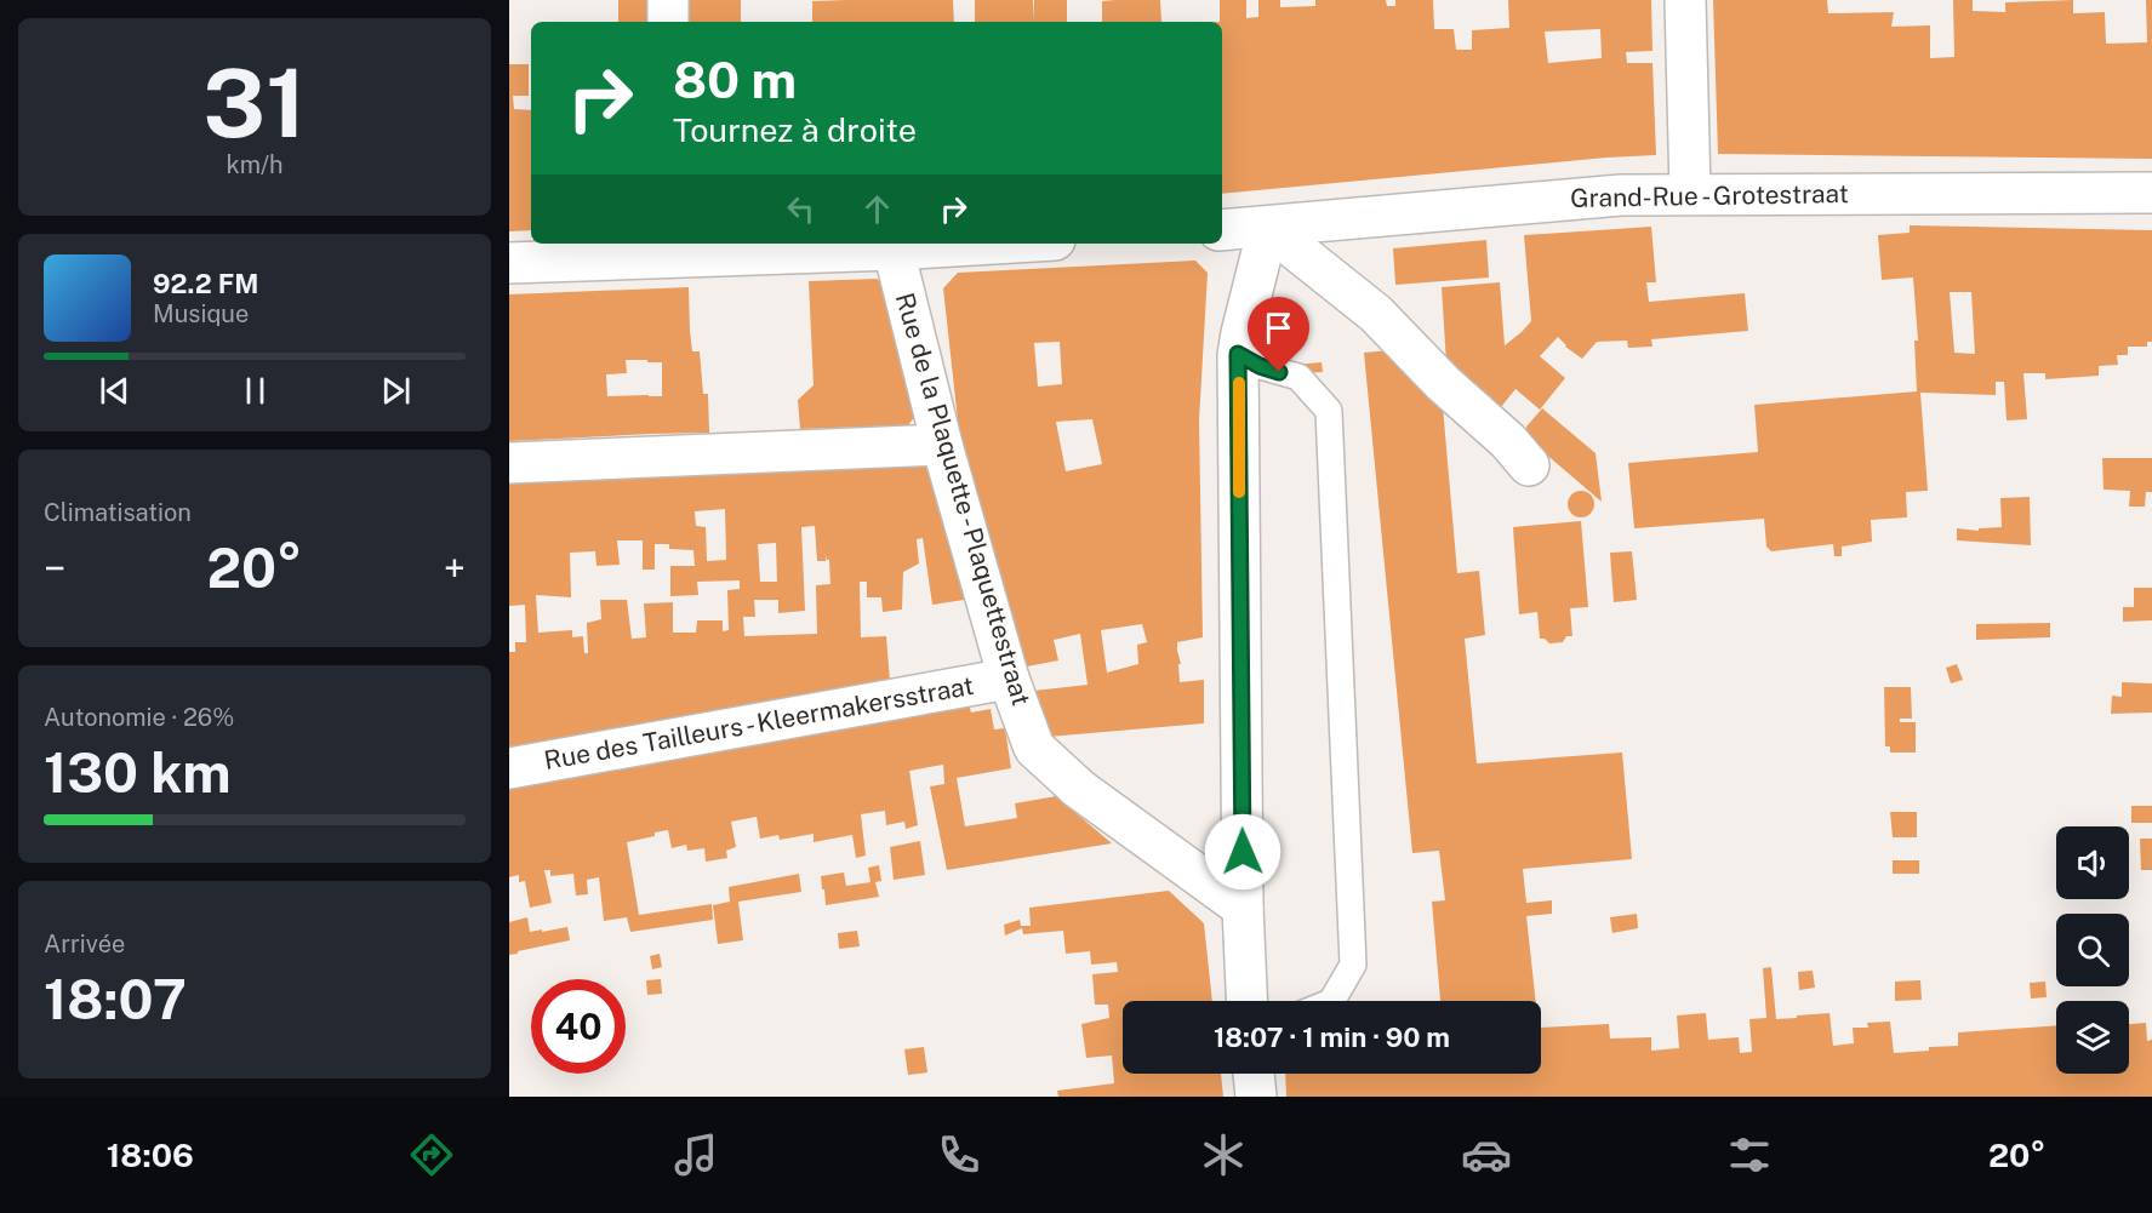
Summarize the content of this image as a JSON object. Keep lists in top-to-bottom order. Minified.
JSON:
{"streets":{"street":["Grand-Rue - Grotestraat","Rue de la Plaquette - Plaquettestraat","Rue des Tailleurs - Kleermakersstraat"]},"crossings":[["Rue de la Plaquette - Plaquettestraat","Rue des Tailleurs - Kleermakersstraat"]],"page":{"tile":[["31","km/h"],"Climatisation",["Autonomie · 26%","130 km"],["Arrivée","18:07"]],"turn":["80 m","Tournez à droite"],"song":["92.2 FM","Musique"],"heat":["−","20°","+"],"limit":"40","trip":"18:07 · 1 min · 90 m","tabs":["18:06","20°"]}}
